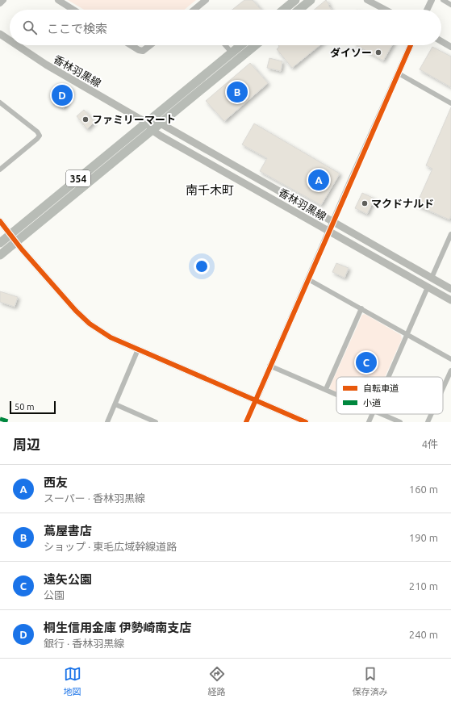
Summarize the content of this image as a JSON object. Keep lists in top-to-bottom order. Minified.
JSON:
{"streets":{"highway":["354"],"main road":["香林羽黒線"]},"crossings":[["香林羽黒線","354"]],"districts":["南千木町"],"places":["ダイソー","ファミリーマート","マクドナルド"],"legend":["自転車道","小道"],"scale_bar":"50 m","page":{"search":"ここで検索","pins":["B","D","A","C"],"scale":"50 m","heading":["周辺","4件"],"list":[{"mark":"A","name":"西友","note":"スーパー · 香林羽黒線","value":"160 m"},{"mark":"B","name":"蔦屋書店","note":"ショップ · 東毛広域幹線道路","value":"190 m"},{"mark":"C","name":"遠矢公園","note":"公園","value":"210 m"},{"mark":"D","name":"桐生信用金庫 伊勢崎南支店","note":"銀行 · 香林羽黒線","value":"240 m"}],"nav":["地図","経路","保存済み"]}}
